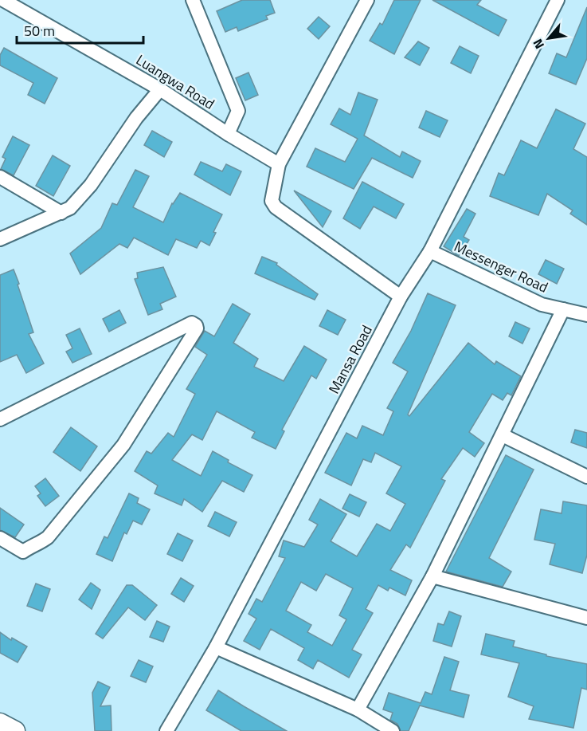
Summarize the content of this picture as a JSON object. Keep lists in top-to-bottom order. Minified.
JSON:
{"streets":{"street":["Luangwa Road","Messenger Road","Mansa Road"]},"crossings":[["Messenger Road","Mansa Road"]],"scale_bar":"50 m","north":"bottom left"}
